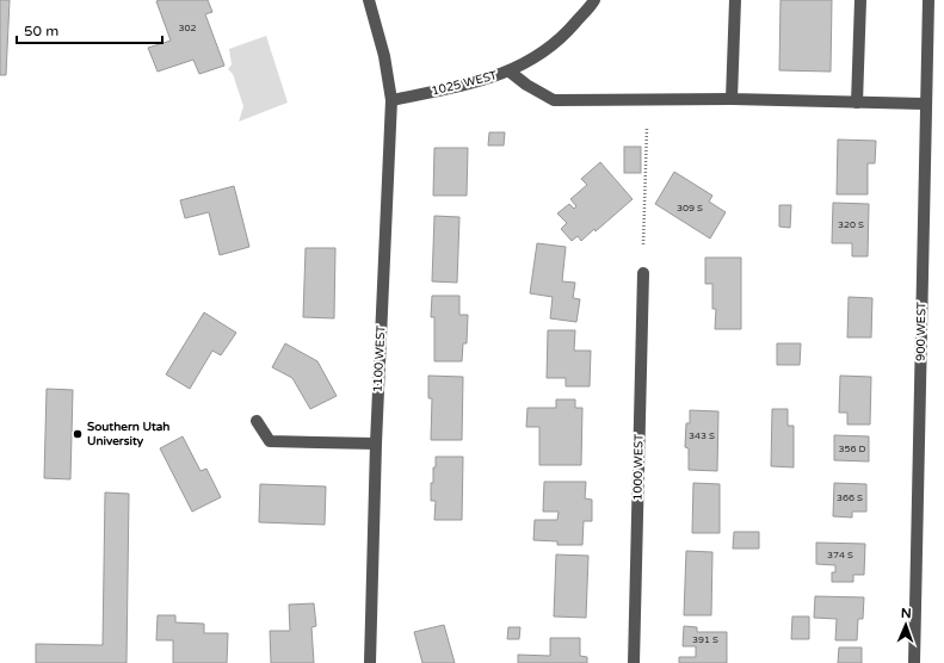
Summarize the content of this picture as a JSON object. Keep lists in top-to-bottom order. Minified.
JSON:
{"streets":{"street":["1025 WEST","900 WEST","1100 WEST","1000 WEST"]},"crossings":[["1025 WEST","1100 WEST"]],"places":["Southern Utah University"],"house_numbers":["302","309 S","320 S","343 S","356 D","366 S","374 S","391 S"],"scale_bar":"50 m","north":"top"}
